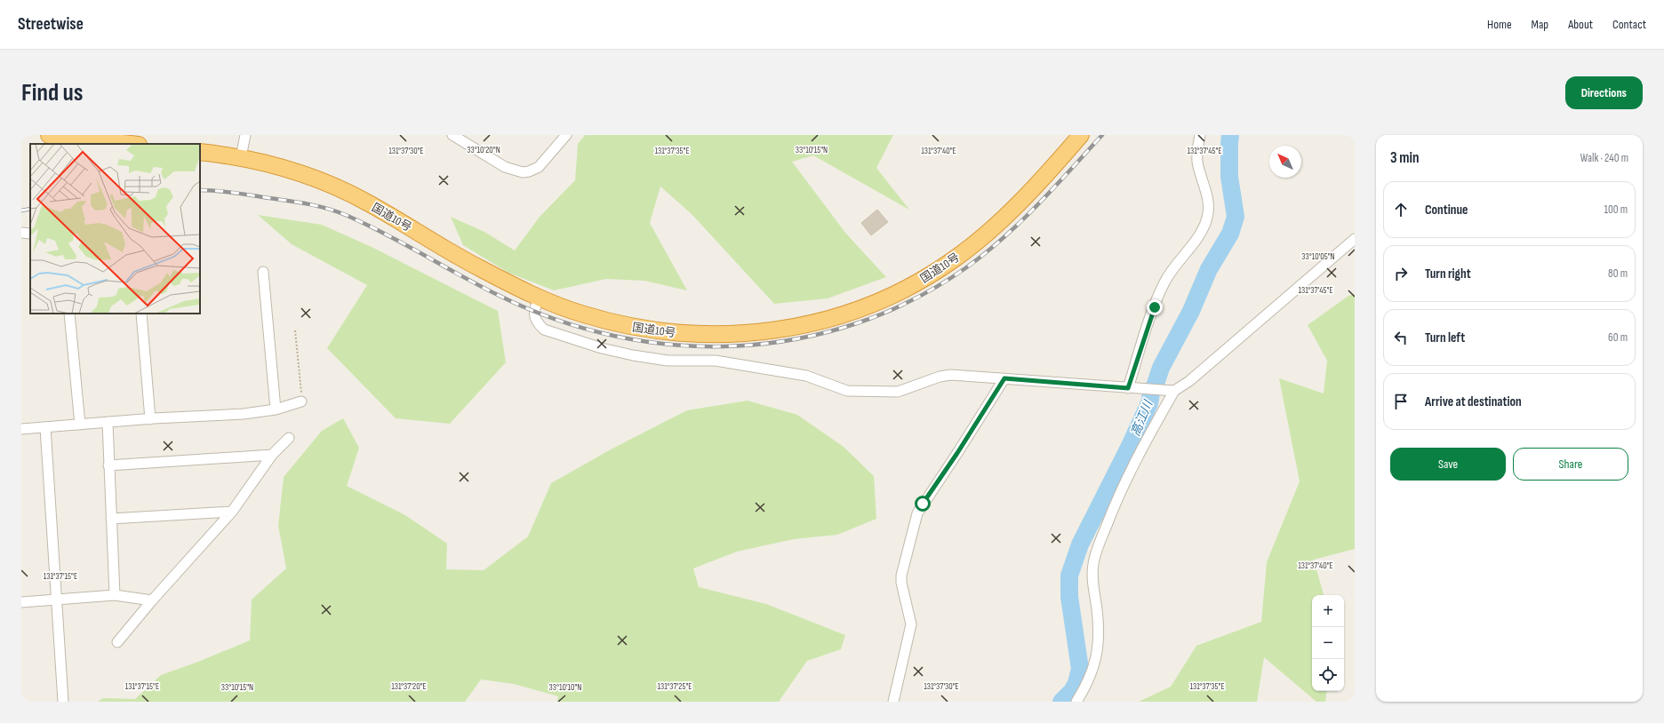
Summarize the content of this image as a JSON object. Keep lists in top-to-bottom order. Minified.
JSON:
{"streets":{"highway":["国道10号"]},"water":["高江川"],"north":"top left","page":{"header":"Streetwise","nav":["Home","Map","About","Contact"],"buttons":["Directions",["Save","Share"]],"title":"Find us","heading":["3 min","Walk · 240 m"],"list":[["Continue","100 m"],["Turn right","80 m"],["Turn left","60 m"],"Arrive at destination"],"map_buttons":["+","−"]},"coordinates":["33°10'20\"N","33°10'15\"N","131°37'35\"E","131°37'40\"E","131°37'30\"E","131°37'45\"E","33°10'05\"N","131°37'15\"E","131°37'20\"E","131°37'25\"E","33°10'10\"N"]}
